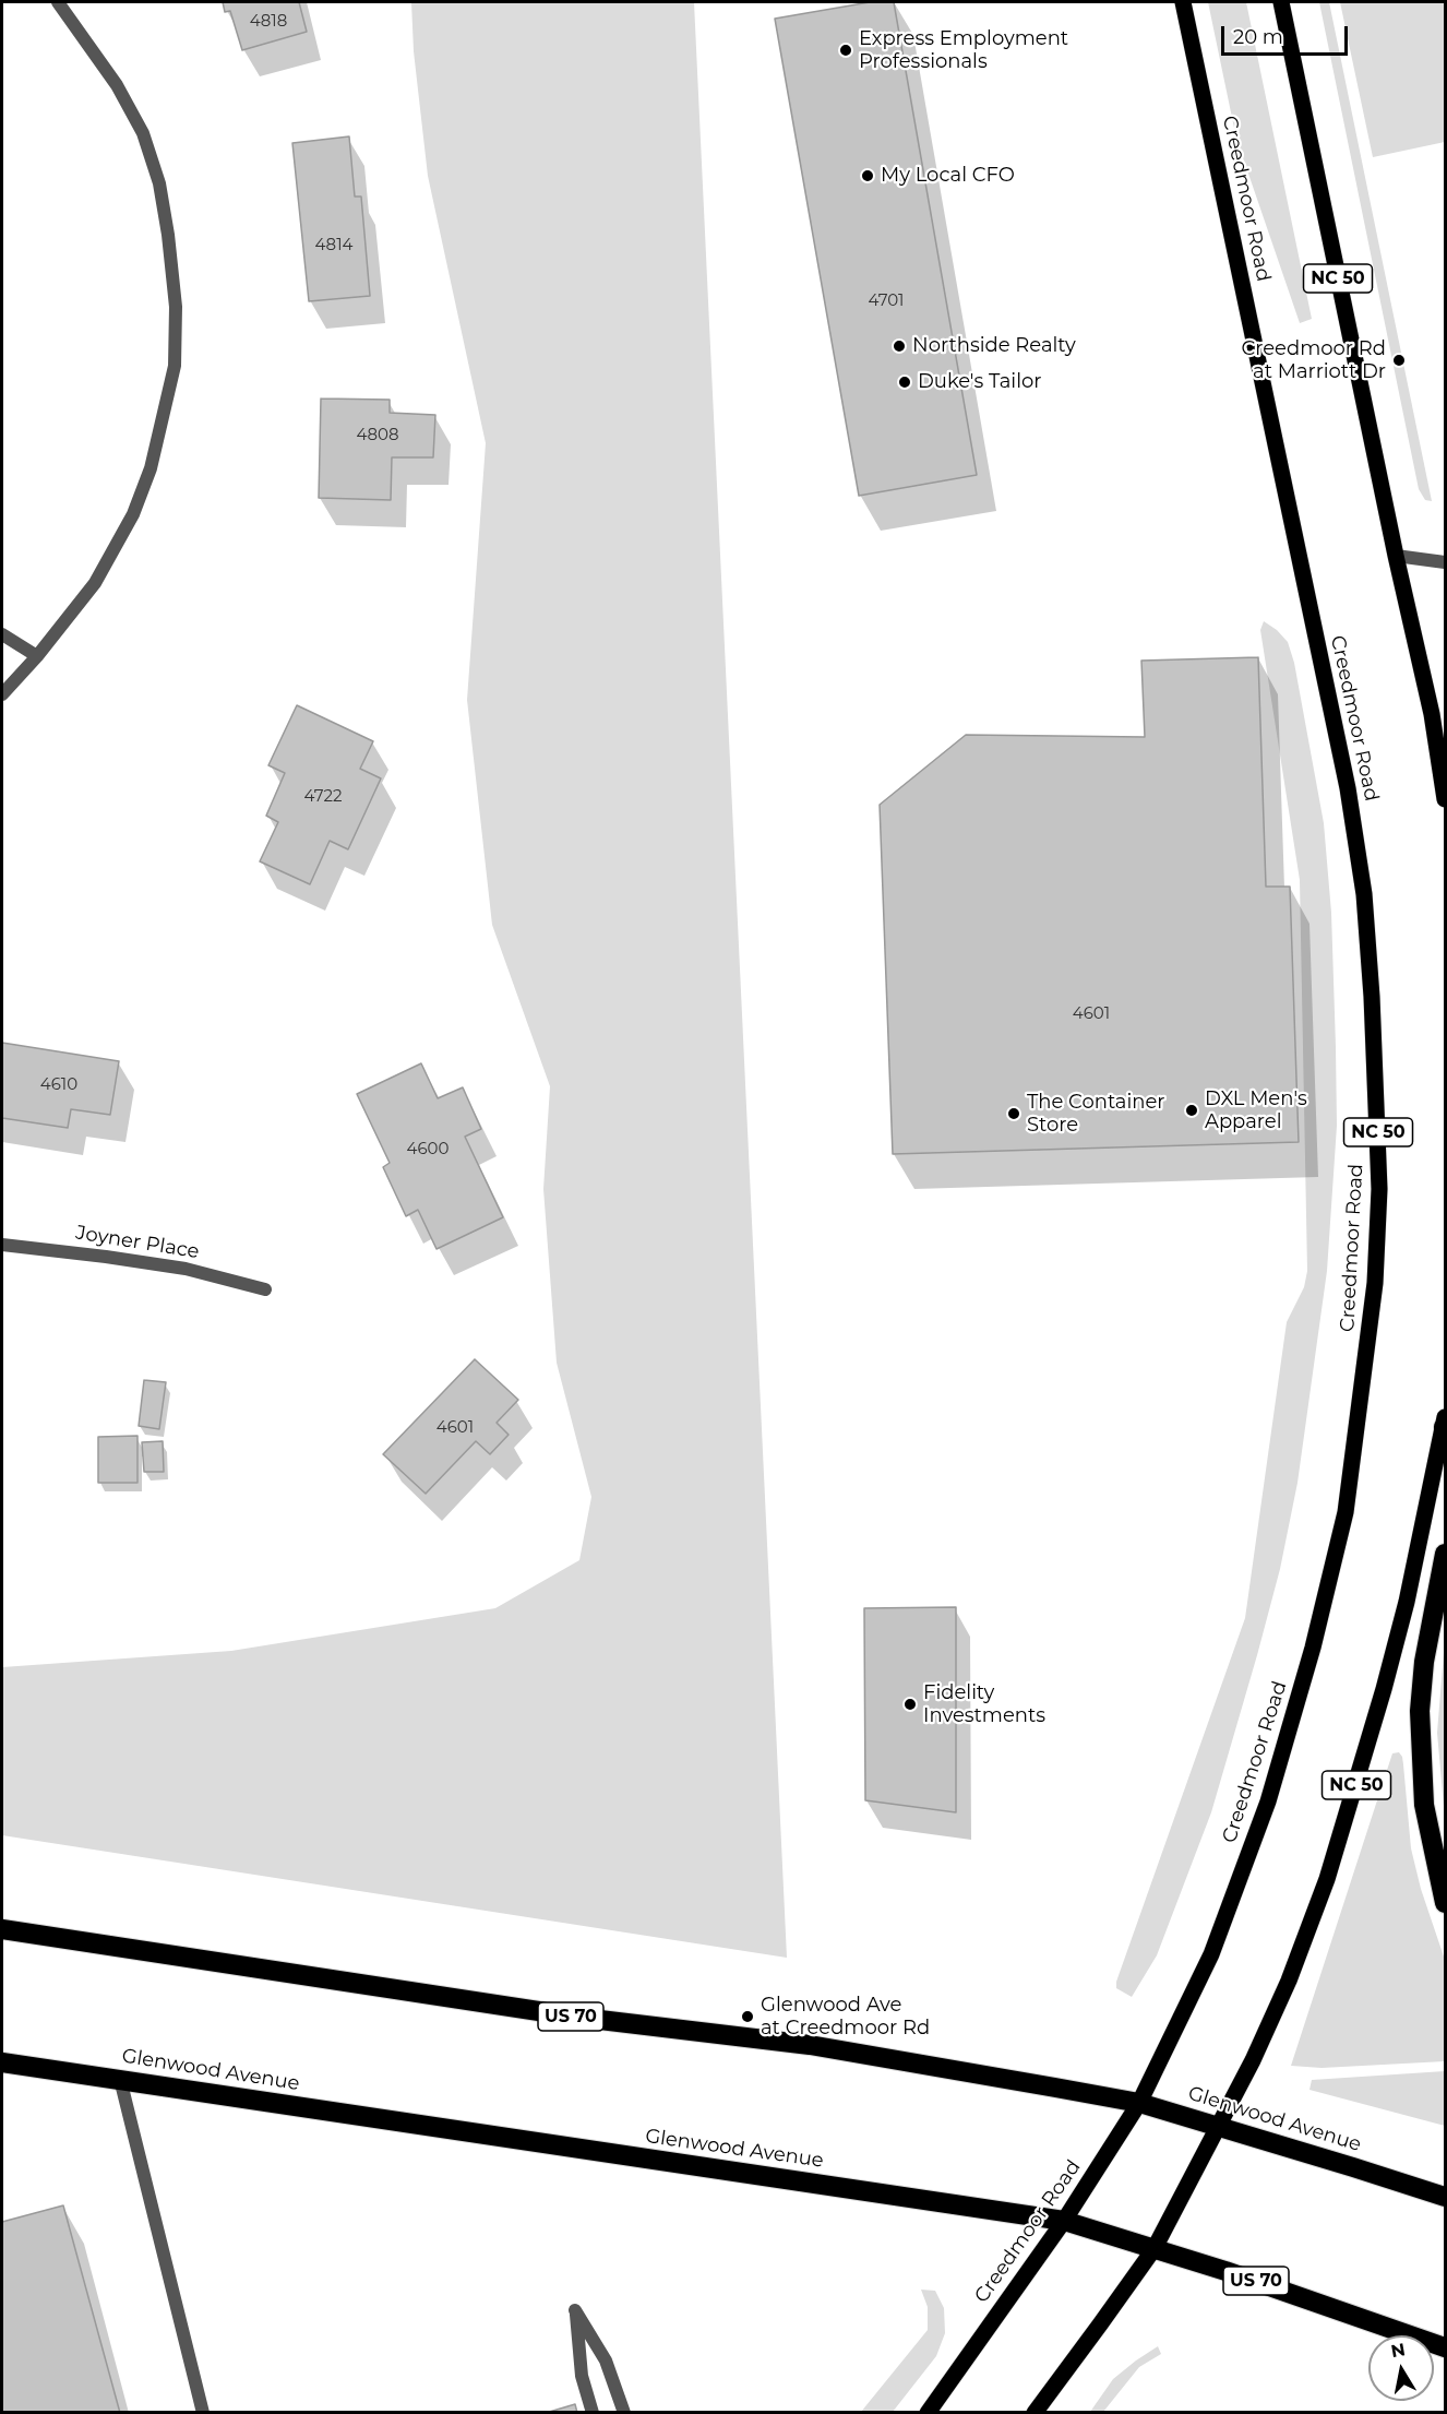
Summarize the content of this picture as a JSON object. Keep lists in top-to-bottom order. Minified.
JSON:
{"streets":{"highway":["NC 50","US 70","Glenwood Avenue"],"main road":["Creedmoor Road"],"street":["Joyner Place"]},"crossings":[["Creedmoor Road","Glenwood Avenue"],["NC 50","Glenwood Avenue"]],"places":["Express Employment Professionals","My Local CFO","Northside Realty","Creedmoor Rd at Marriott Dr","Duke's Tailor","DXL Men's Apparel","The Container Store","Fidelity Investments","Glenwood Ave at Creedmoor Rd"],"house_numbers":["4818","4814","4701","4808","4722","4601","4610","4600","4601"],"scale_bar":"20 m","north":"top"}
